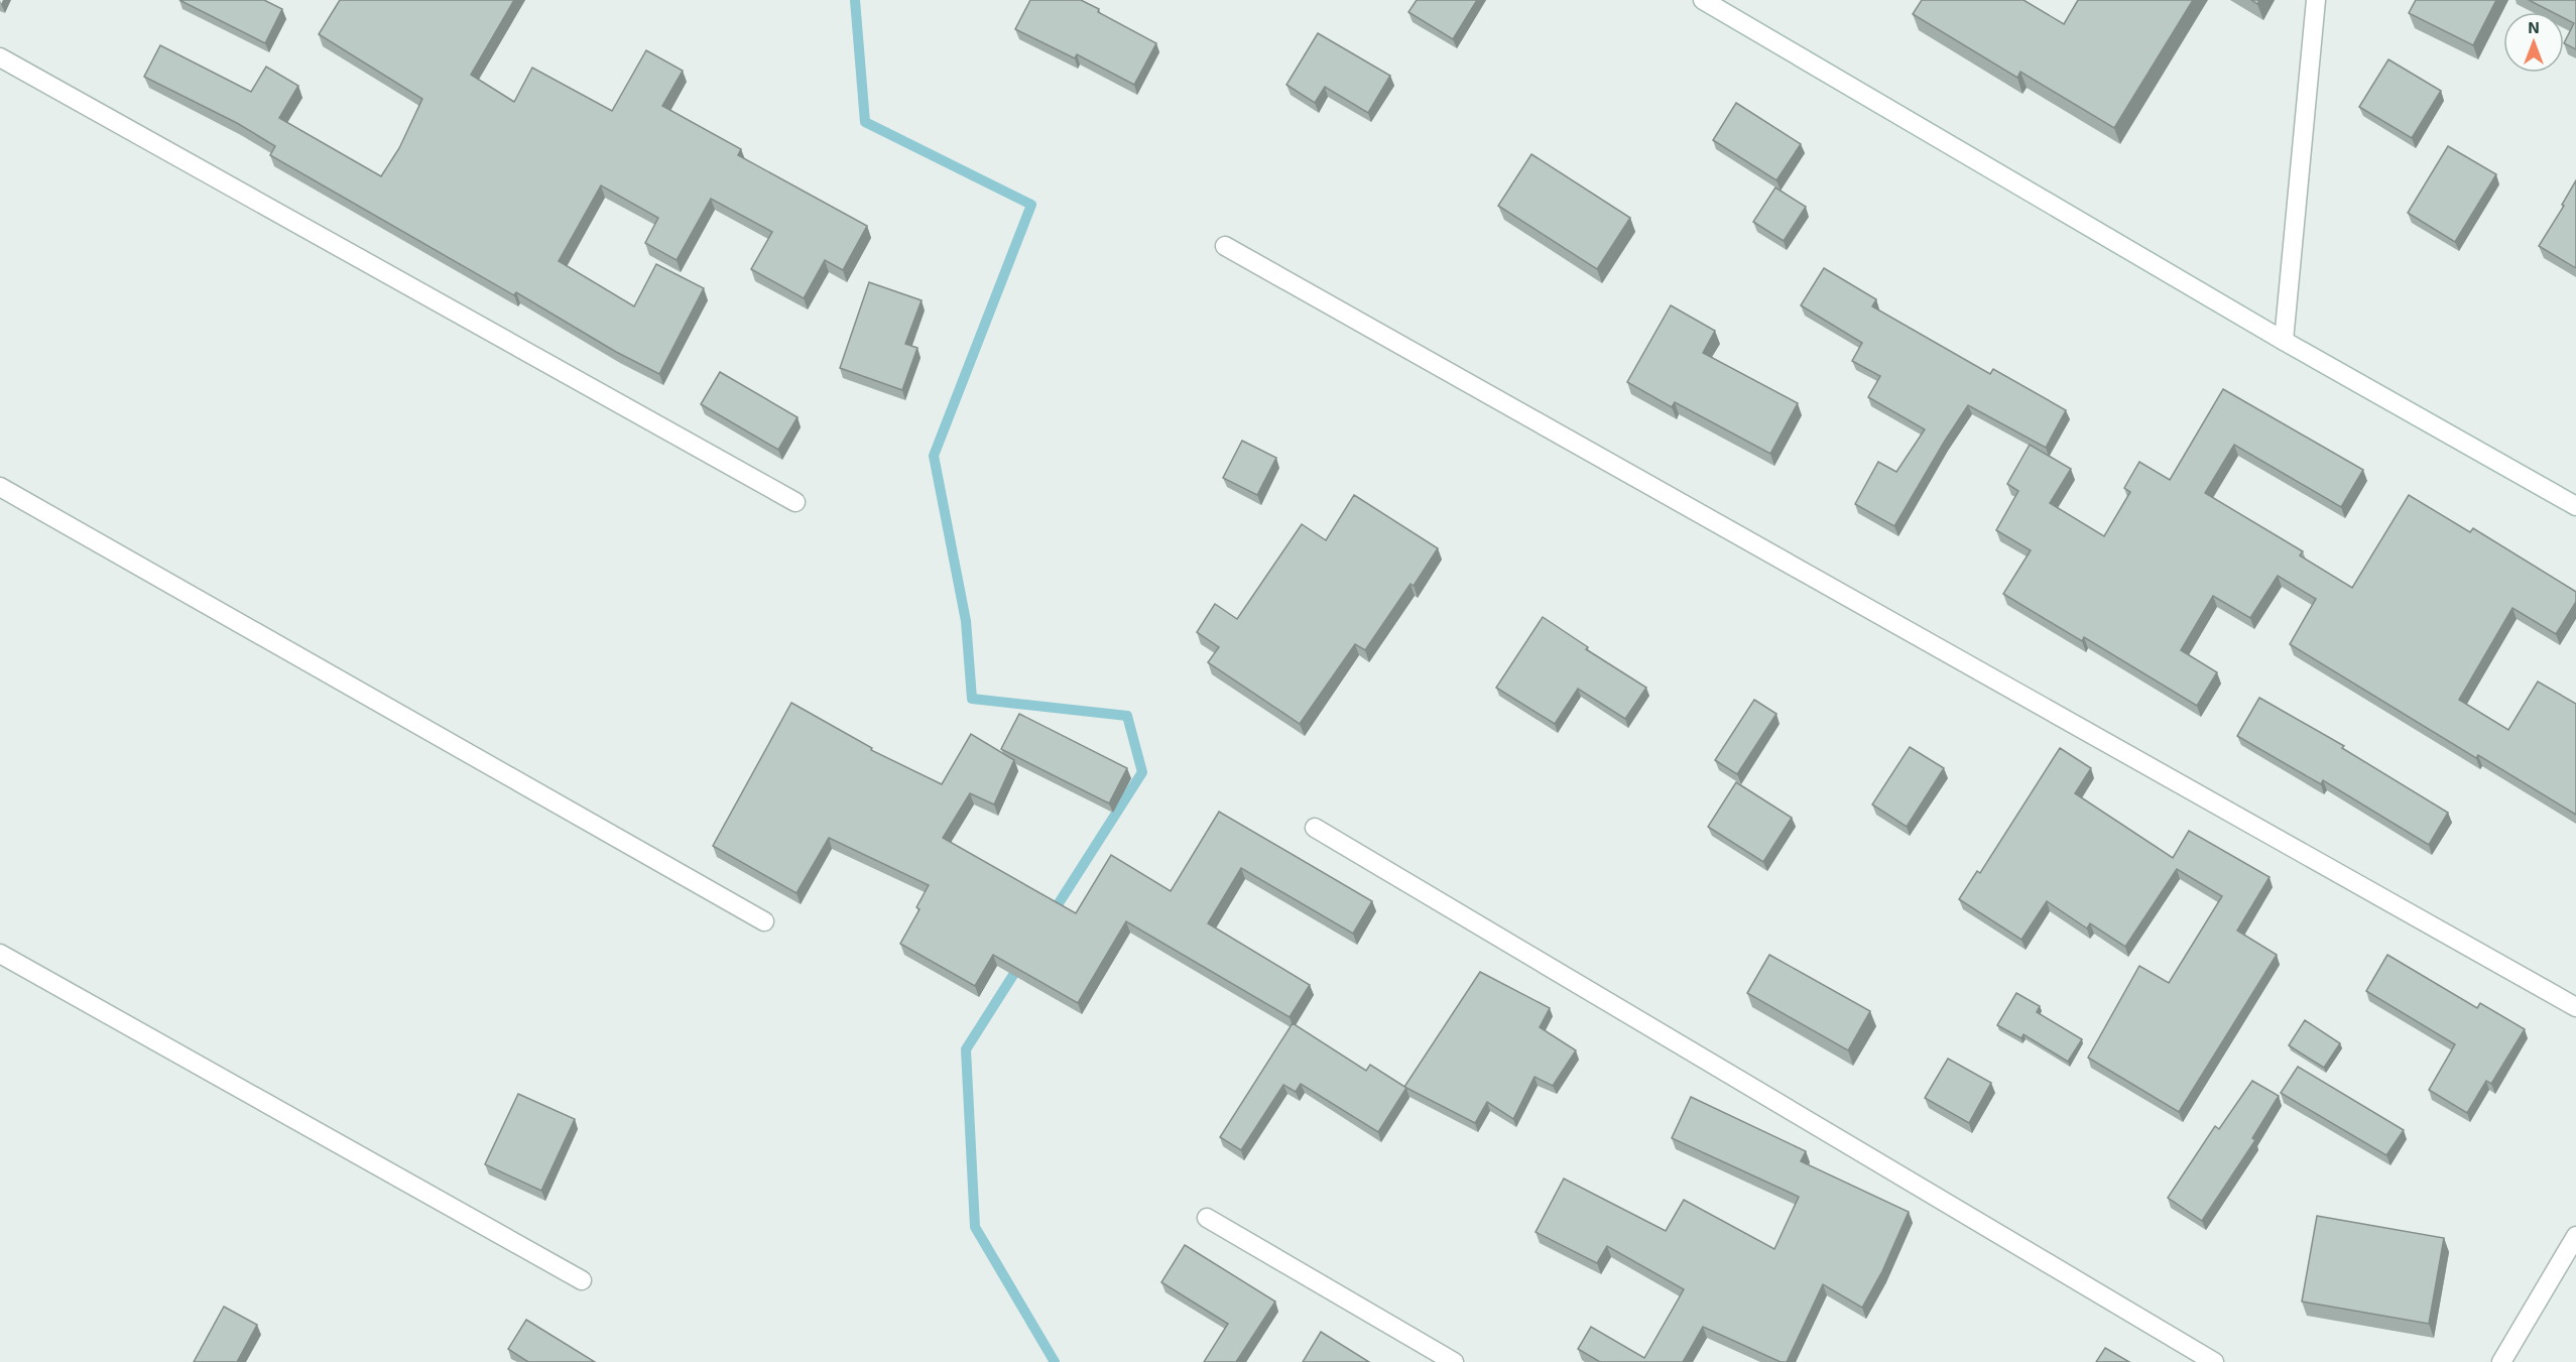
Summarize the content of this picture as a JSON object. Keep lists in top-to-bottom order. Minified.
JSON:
{"north":"top"}
